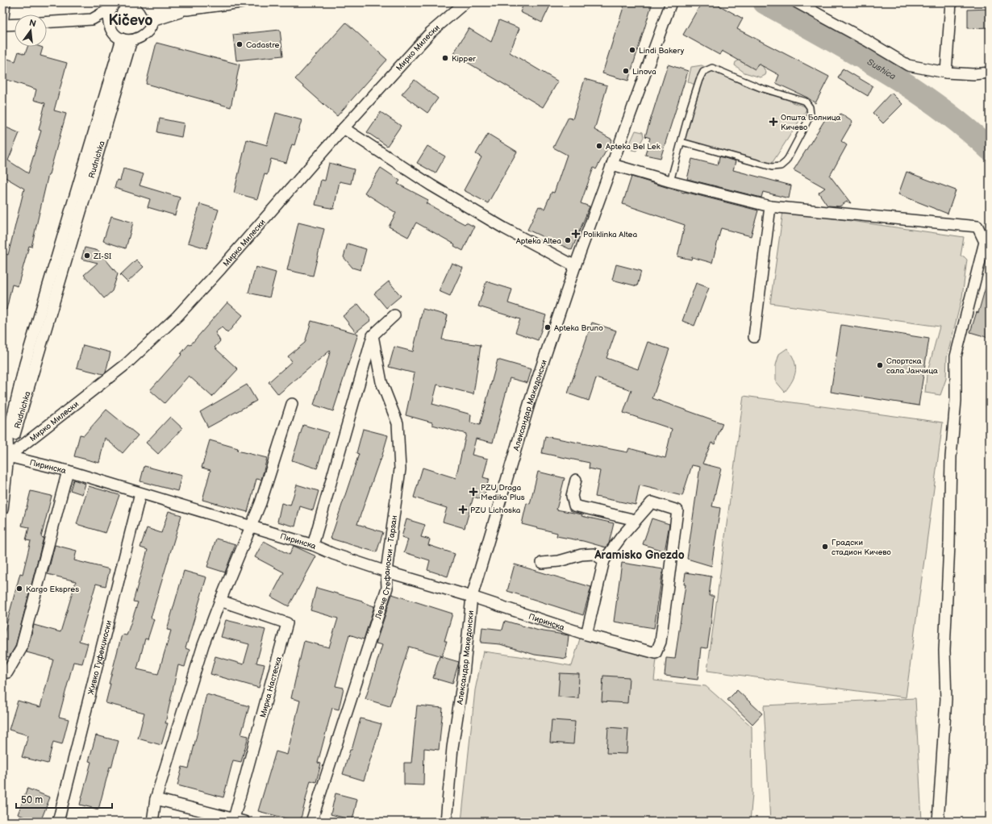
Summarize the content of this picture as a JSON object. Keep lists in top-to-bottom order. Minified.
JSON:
{"streets":{"street":["Мирко Милески","Rudnichka","Александар Македонски","Пиринска","Левче Стефаноски - Тарзан","Живко Туфекџиоски","Мирка Настеска"]},"crossings":[["Мирко Милески","Rudnichka"],["Мирко Милески","Пиринска"],["Rudnichka","Пиринска"],["Александар Македонски","Пиринска"],["Пиринска","Левче Стефаноски - Тарзан"],["Пиринска","Живко Туфекџиоски"]],"districts":["Kičevo","Aramisko Gnezdo"],"water":["Sushica"],"places":{"other":["Cadastre","Lindi Bakery","Kipper","Linova","Apteka Bel Lek","Apteka Altea","ZI-SI","Apteka Bruno","Спортска сала Јанчица","Градски стадион Кичево","Kargo Ekspres"],"health":["Општа Болница Кичево","Poliklinka Altea","PZU Draga Medika Plus","PZU Lichoska"]},"scale_bar":"50 m","north":"top"}
